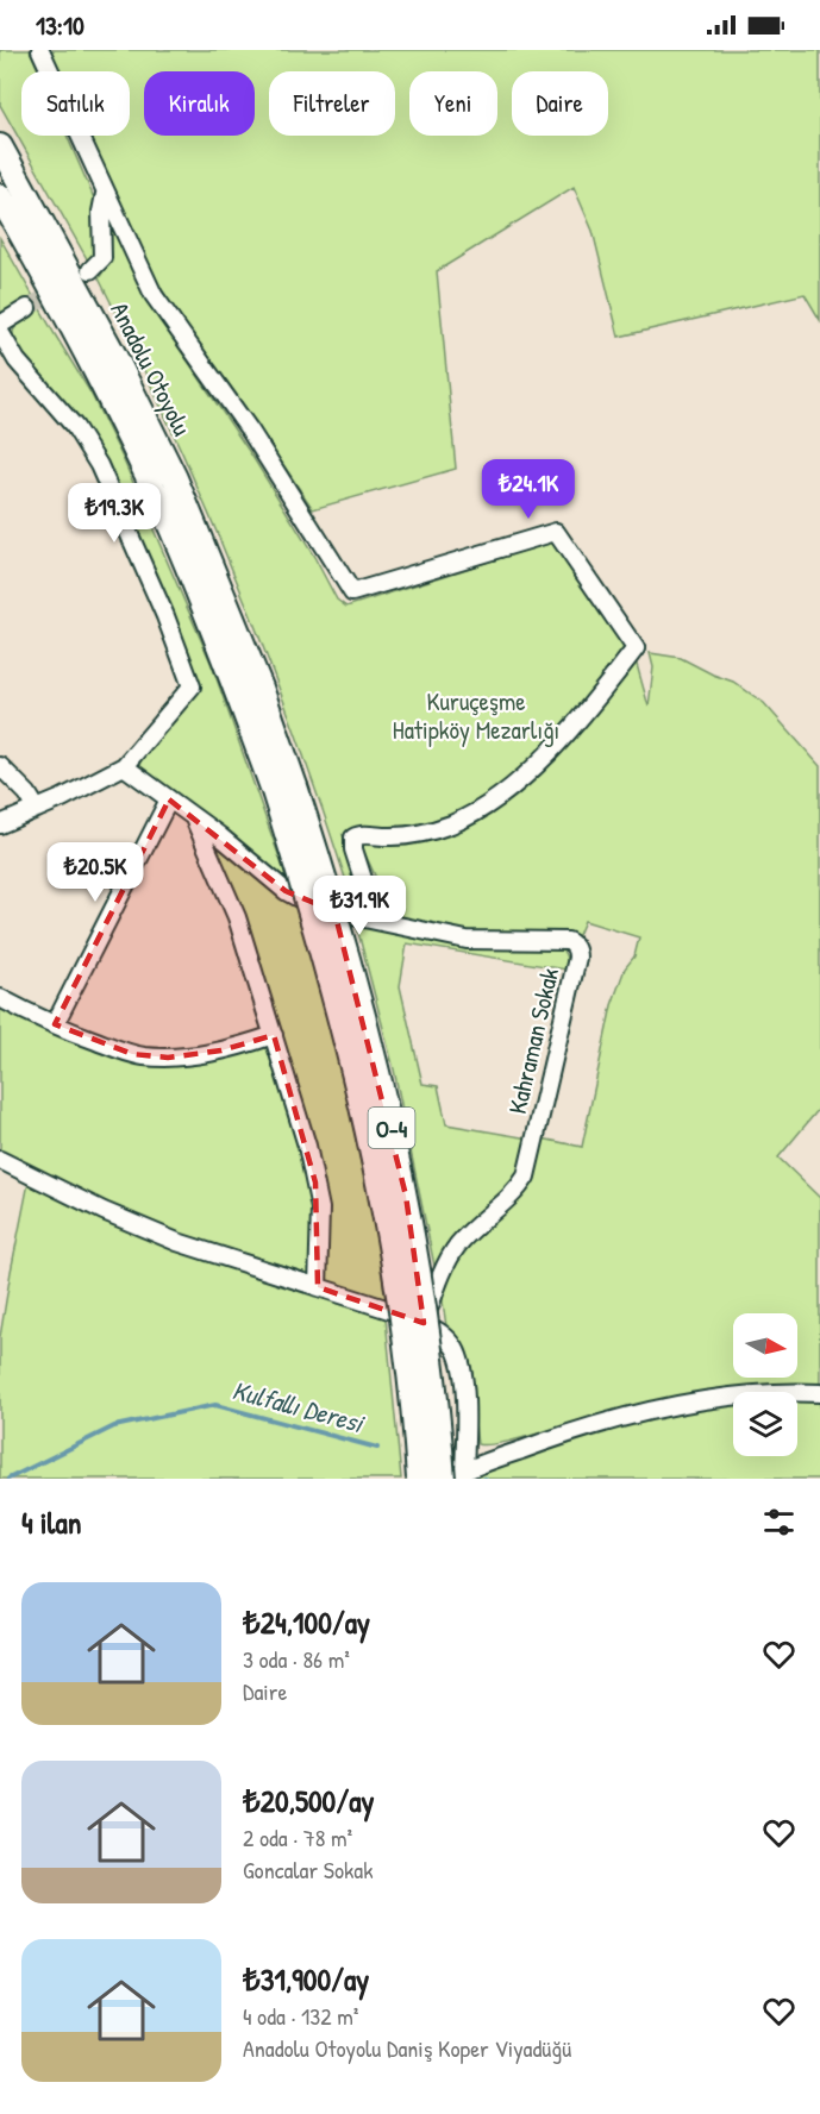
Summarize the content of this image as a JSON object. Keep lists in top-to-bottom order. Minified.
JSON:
{"streets":{"highway":["Anadolu Otoyolu","O-4"],"street":["Kahraman Sokak"]},"crossings":[["Anadolu Otoyolu","O-4"]],"water":["Kulfallı Deresi"],"parks":["Kuruçeşme Hatipköy Mezarlığı"],"north":"right","page":{"status":"13:10","chip":["Satılık","Kiralık","Filtreler","Yeni","Daire"],"price":["₺24.1K","₺19.3K","₺20.5K","₺31.9K"],"heading":"4 ilan","list":[{"name":"₺24,100/ay","note":"3 oda · 86 m² · Daire"},{"name":"₺20,500/ay","note":"2 oda · 78 m² · Goncalar Sokak"},{"name":"₺31,900/ay","note":"4 oda · 132 m² · Anadolu Otoyolu Daniş Koper Viyadüğü"}]}}
